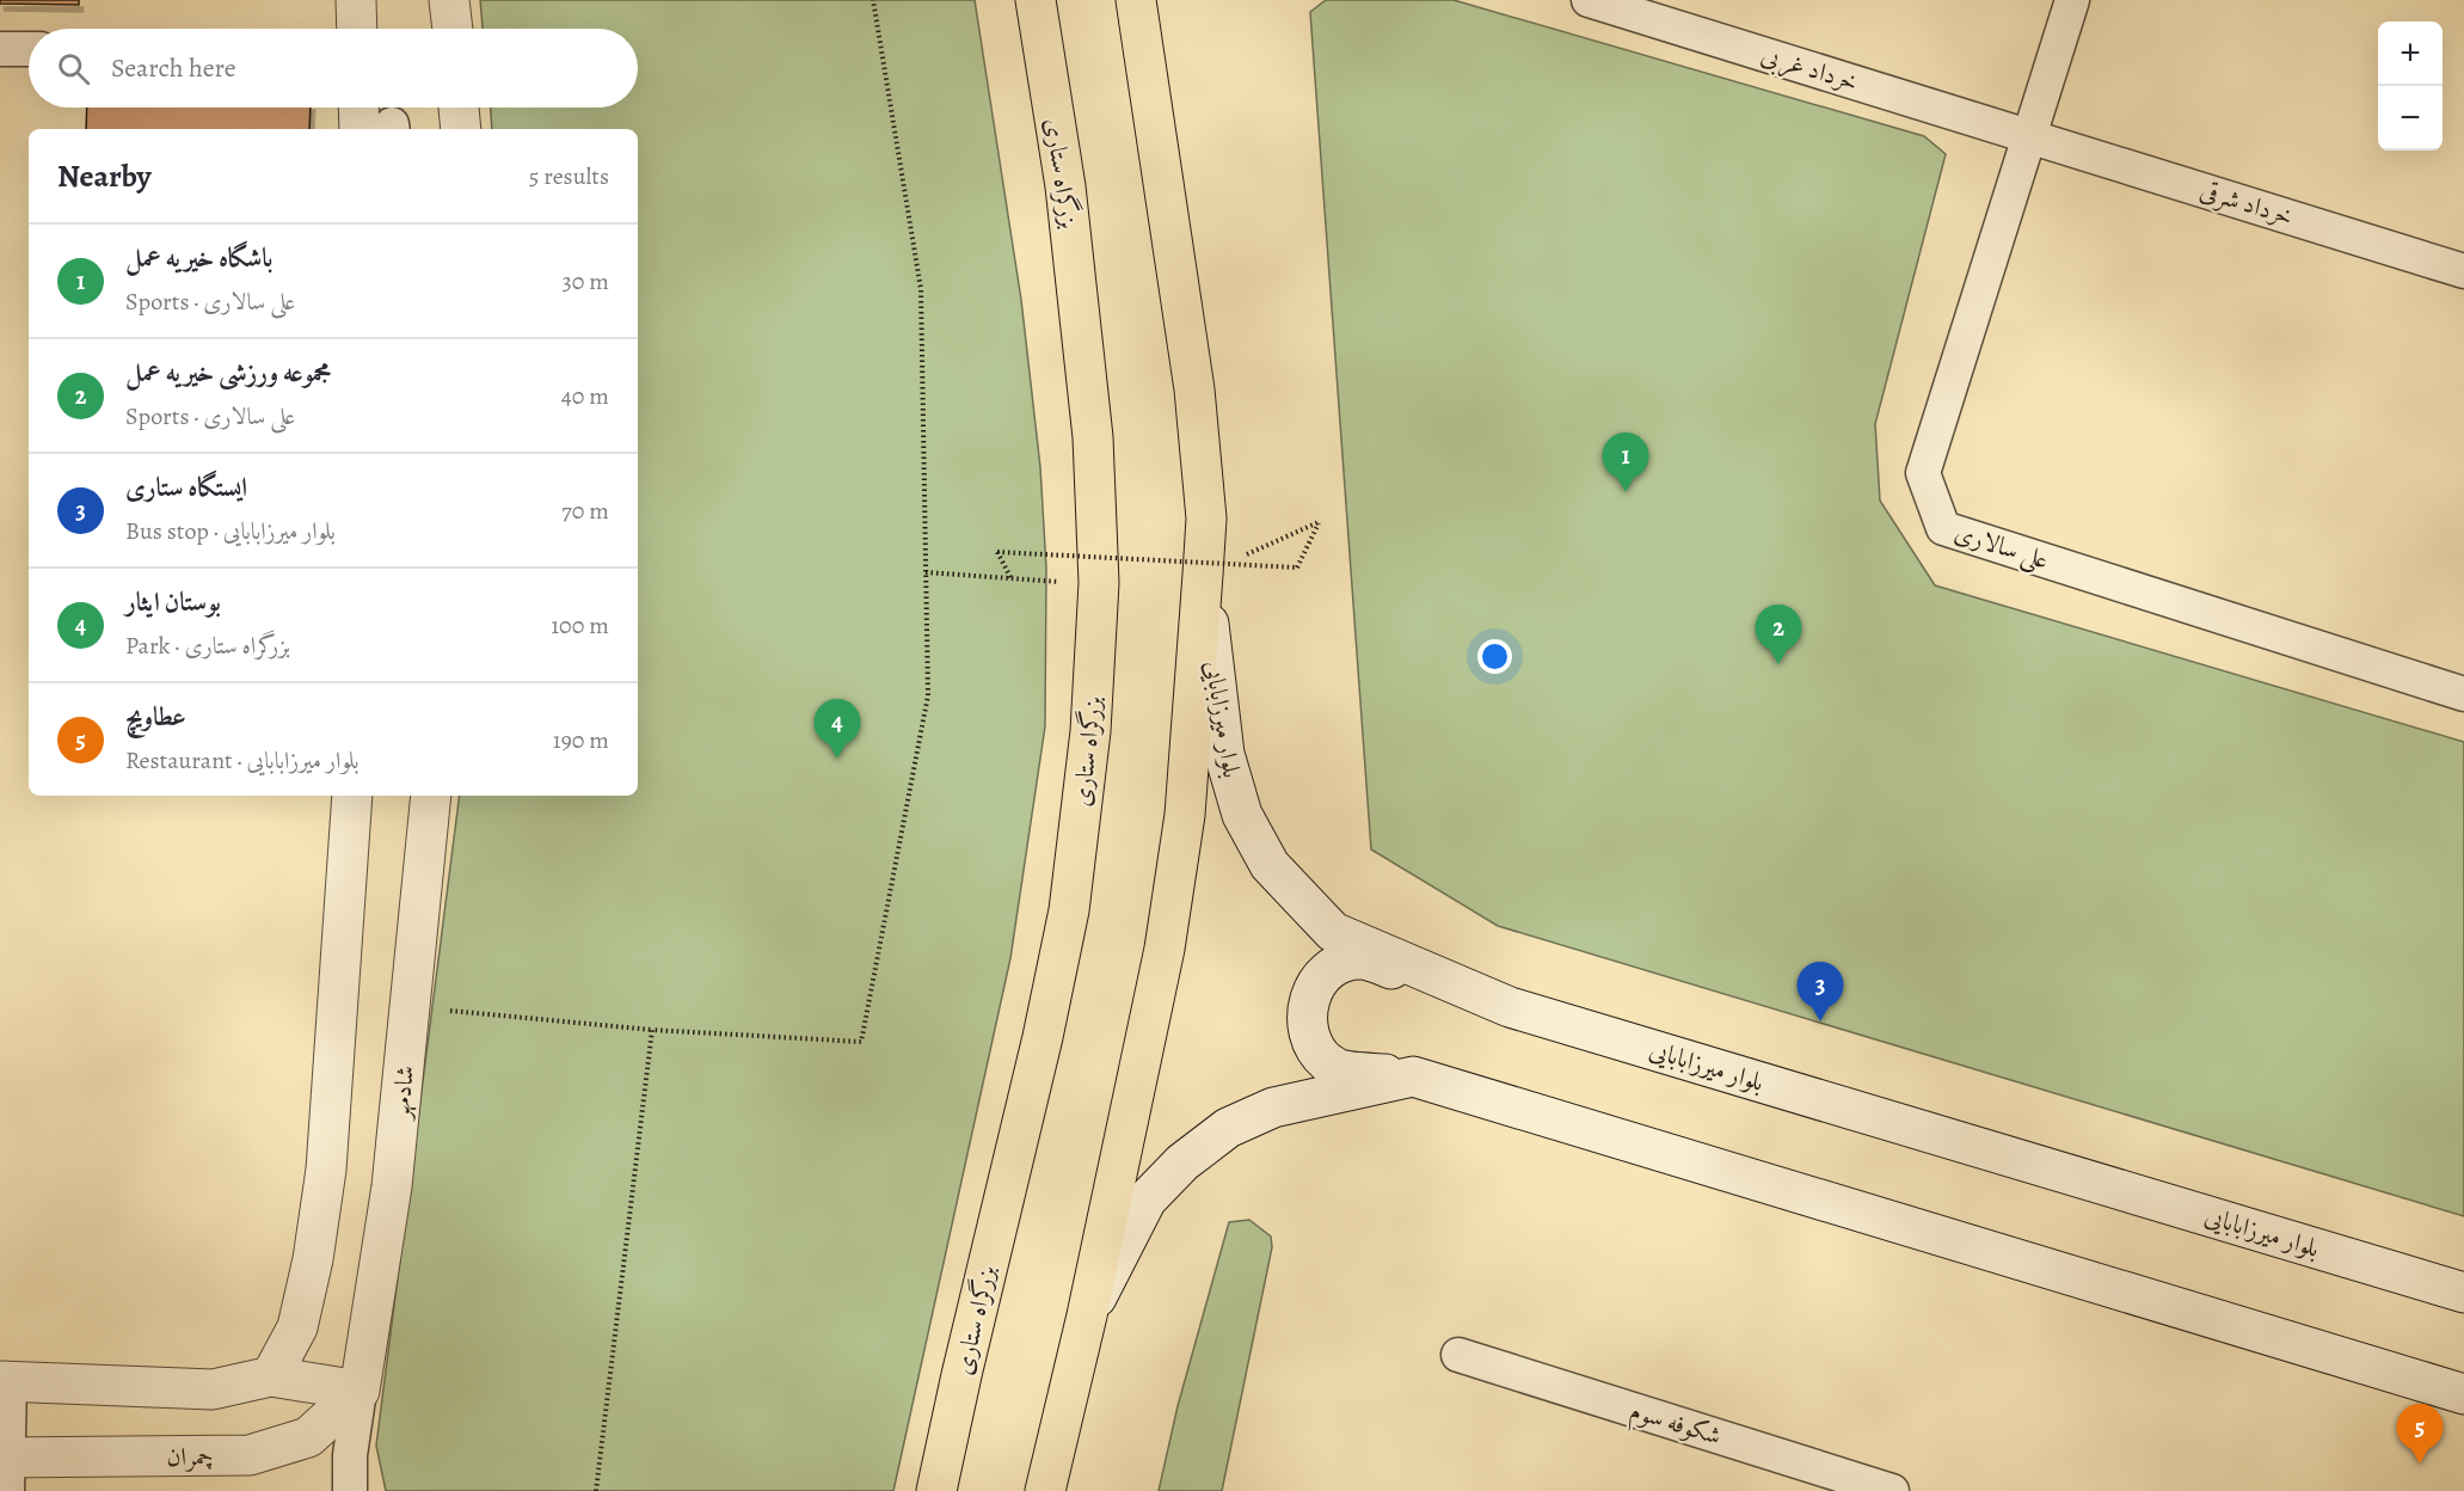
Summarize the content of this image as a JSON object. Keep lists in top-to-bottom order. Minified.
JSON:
{"streets":{"highway":["بزرگراه ستاری"],"main road":["بلوار میرزابابایی","شادمهر","چمران"],"street":["خرداد غربی","خرداد شرقی","علی سالاری","شکوفه سوم"]},"crossings":[["خرداد غربی","خرداد شرقی"],["خرداد غربی","علی سالاری"],["خرداد شرقی","علی سالاری"],["شادمهر","چمران"]],"page":{"map_buttons":["+","−"],"search":"Search here","heading":["Nearby","5 results"],"list":[{"mark":"1","name":"باشگاه خیریه عمل","note":"Sports · علی سالاری","value":"30 m"},{"mark":"2","name":"مجموعه ورزشی خیریه عمل","note":"Sports · علی سالاری","value":"40 m"},{"mark":"3","name":"ایستگاه ستاری","note":"Bus stop · بلوار میرزابابایی","value":"70 m"},{"mark":"4","name":"بوستان ایثار","note":"Park · بزرگراه ستاری","value":"100 m"},{"mark":"5","name":"عطاویچ","note":"Restaurant · بلوار میرزابابایی","value":"190 m"}],"pins":["1","2","4","3","5"]}}
